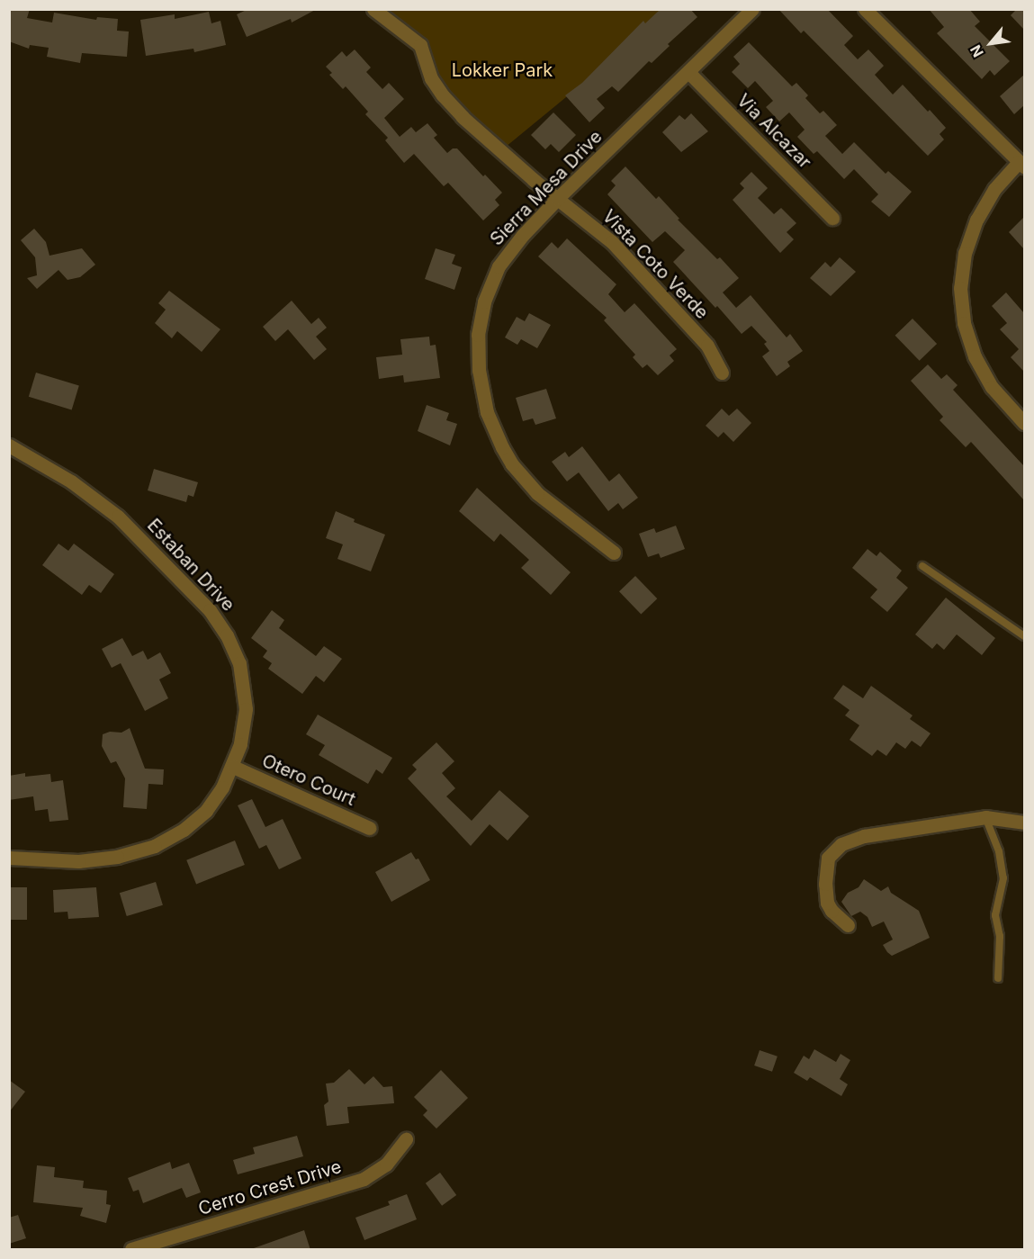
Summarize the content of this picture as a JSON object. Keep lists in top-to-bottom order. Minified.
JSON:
{"streets":{"street":["Via Alcazar","Sierra Mesa Drive","Vista Coto Verde","Estaban Drive","Otero Court","Cerro Crest Drive"]},"crossings":[["Via Alcazar","Sierra Mesa Drive"],["Sierra Mesa Drive","Vista Coto Verde"],["Estaban Drive","Otero Court"]],"parks":["Lokker Park"],"north":"bottom left"}
